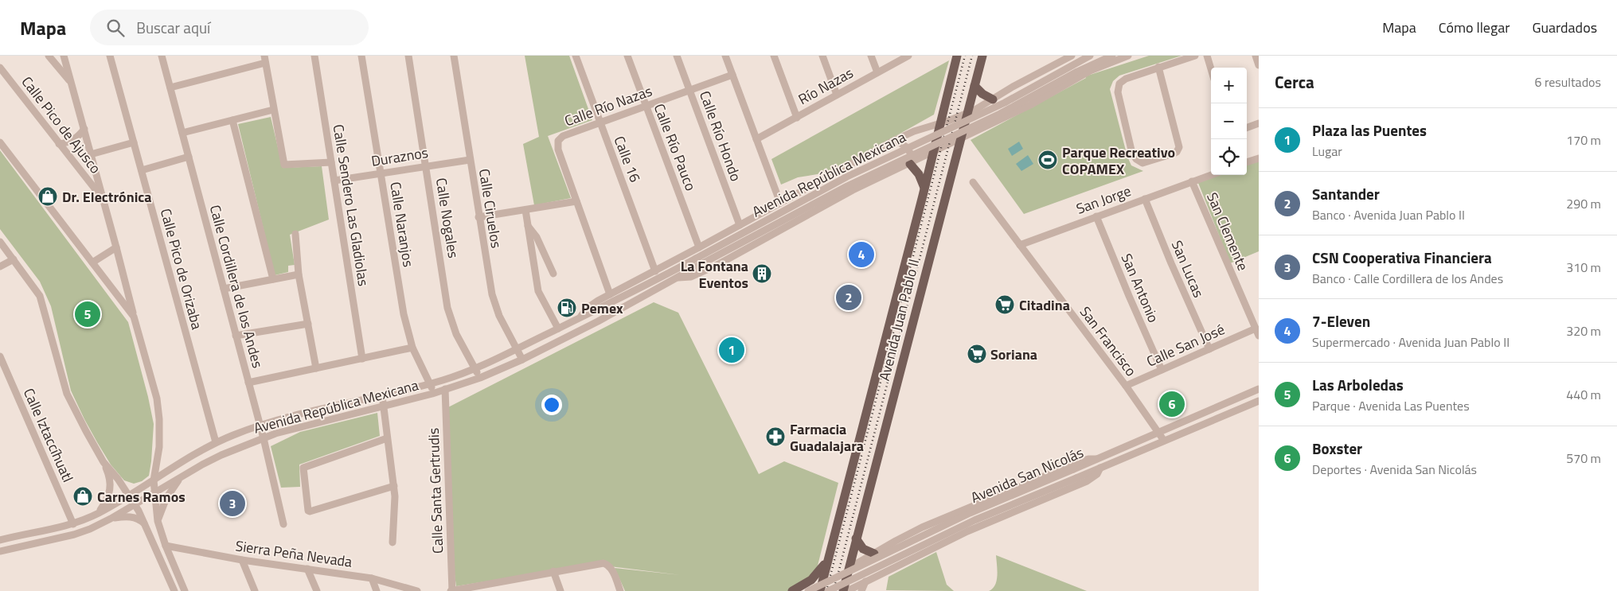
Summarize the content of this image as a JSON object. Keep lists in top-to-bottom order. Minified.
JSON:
{"streets":{"main road":["Avenida Juan Pablo II"],"street":["Río Nazas","Calle Río Nazas","Calle Pico de Ajusco","Calle Río Hondo","Calle Río Pauco","Duraznos","Calle 16","Avenida República Mexicana","San Jorge","Calle Sendero Las Gladiolas","Calle Ciruelos","Calle Nogales","Calle Naranjos","San Clemente","Calle Pico de Orizaba","San Lucas","Calle Cordillera de los Andes","San Antonio","San Francisco","Calle San José","Calle Iztaccíhuatl","Avenida San Nicolás","Calle Santa Gertrudis","Sierra Peña Nevada"]},"crossings":[["Calle Río Nazas","Calle Río Hondo"],["Calle Río Nazas","Calle Río Pauco"],["Calle Río Nazas","Calle 16"],["Calle Río Nazas","Avenida República Mexicana"],["Calle Río Hondo","Avenida República Mexicana"],["Calle Río Pauco","Avenida República Mexicana"],["Duraznos","Calle Sendero Las Gladiolas"],["Duraznos","Calle Ciruelos"],["Duraznos","Calle Nogales"],["Duraznos","Calle Naranjos"],["Calle 16","Avenida República Mexicana"],["Avenida República Mexicana","Calle Ciruelos"],["Avenida República Mexicana","Calle Nogales"],["Avenida República Mexicana","Calle Naranjos"],["Avenida República Mexicana","Calle Pico de Orizaba"],["Avenida República Mexicana","Calle Cordillera de los Andes"],["Avenida República Mexicana","Avenida Juan Pablo II"],["Avenida República Mexicana","Calle Iztaccíhuatl"],["Avenida República Mexicana","Calle Santa Gertrudis"],["San Jorge","San Clemente"],["San Jorge","San Lucas"],["San Jorge","San Antonio"],["San Jorge","San Francisco"],["San Clemente","Calle San José"],["San Lucas","Calle San José"],["San Antonio","Calle San José"],["San Francisco","Calle San José"],["San Francisco","Avenida San Nicolás"]],"places":{"sports":["Parque Recreativo COPAMEX"],"shop":["Dr. Electrónica","Carnes Ramos"],"building":["La Fontana Eventos"],"supermarket":["Citadina","Soriana"],"fuel station":["Pemex"],"pharmacy":["Farmacia Guadalajara"]},"page":{"header":"Mapa","search":"Buscar aquí","nav":["Mapa","Cómo llegar","Guardados"],"heading":["Cerca","6 resultados"],"map_buttons":["+","−"],"list":[{"mark":"1","name":"Plaza las Puentes","note":"Lugar","value":"170 m"},{"mark":"2","name":"Santander","note":"Banco · Avenida Juan Pablo II","value":"290 m"},{"mark":"3","name":"CSN Cooperativa Financiera","note":"Banco · Calle Cordillera de los Andes","value":"310 m"},{"mark":"4","name":"7-Eleven","note":"Supermercado · Avenida Juan Pablo II","value":"320 m"},{"mark":"5","name":"Las Arboledas","note":"Parque · Avenida Las Puentes","value":"440 m"},{"mark":"6","name":"Boxster","note":"Deportes · Avenida San Nicolás","value":"570 m"}],"pins":["4","2","5","1","6","3"]}}
